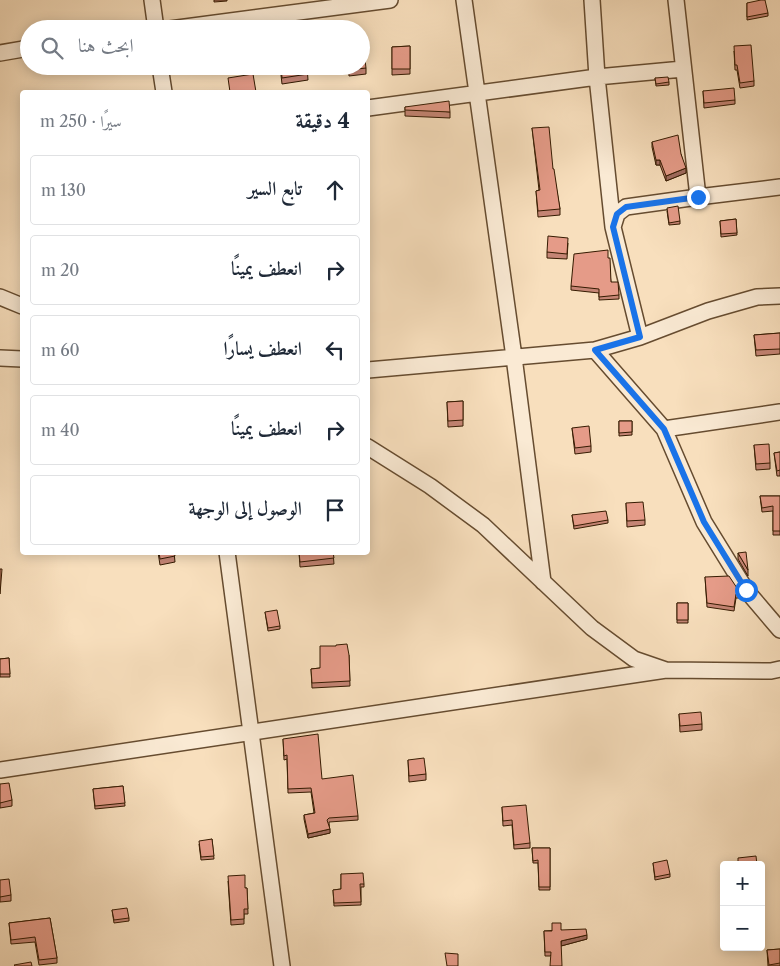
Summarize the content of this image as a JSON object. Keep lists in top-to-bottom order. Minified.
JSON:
{"page":{"search":"ابحث هنا","heading":["4 دقيقة","سيرًا · 250 m"],"list":[["تابع السير","130 m"],["انعطف يمينًا","20 m"],["انعطف يسارًا","60 m"],["انعطف يمينًا","40 m"],"الوصول إلى الوجهة"],"map_buttons":["+","−"]}}
